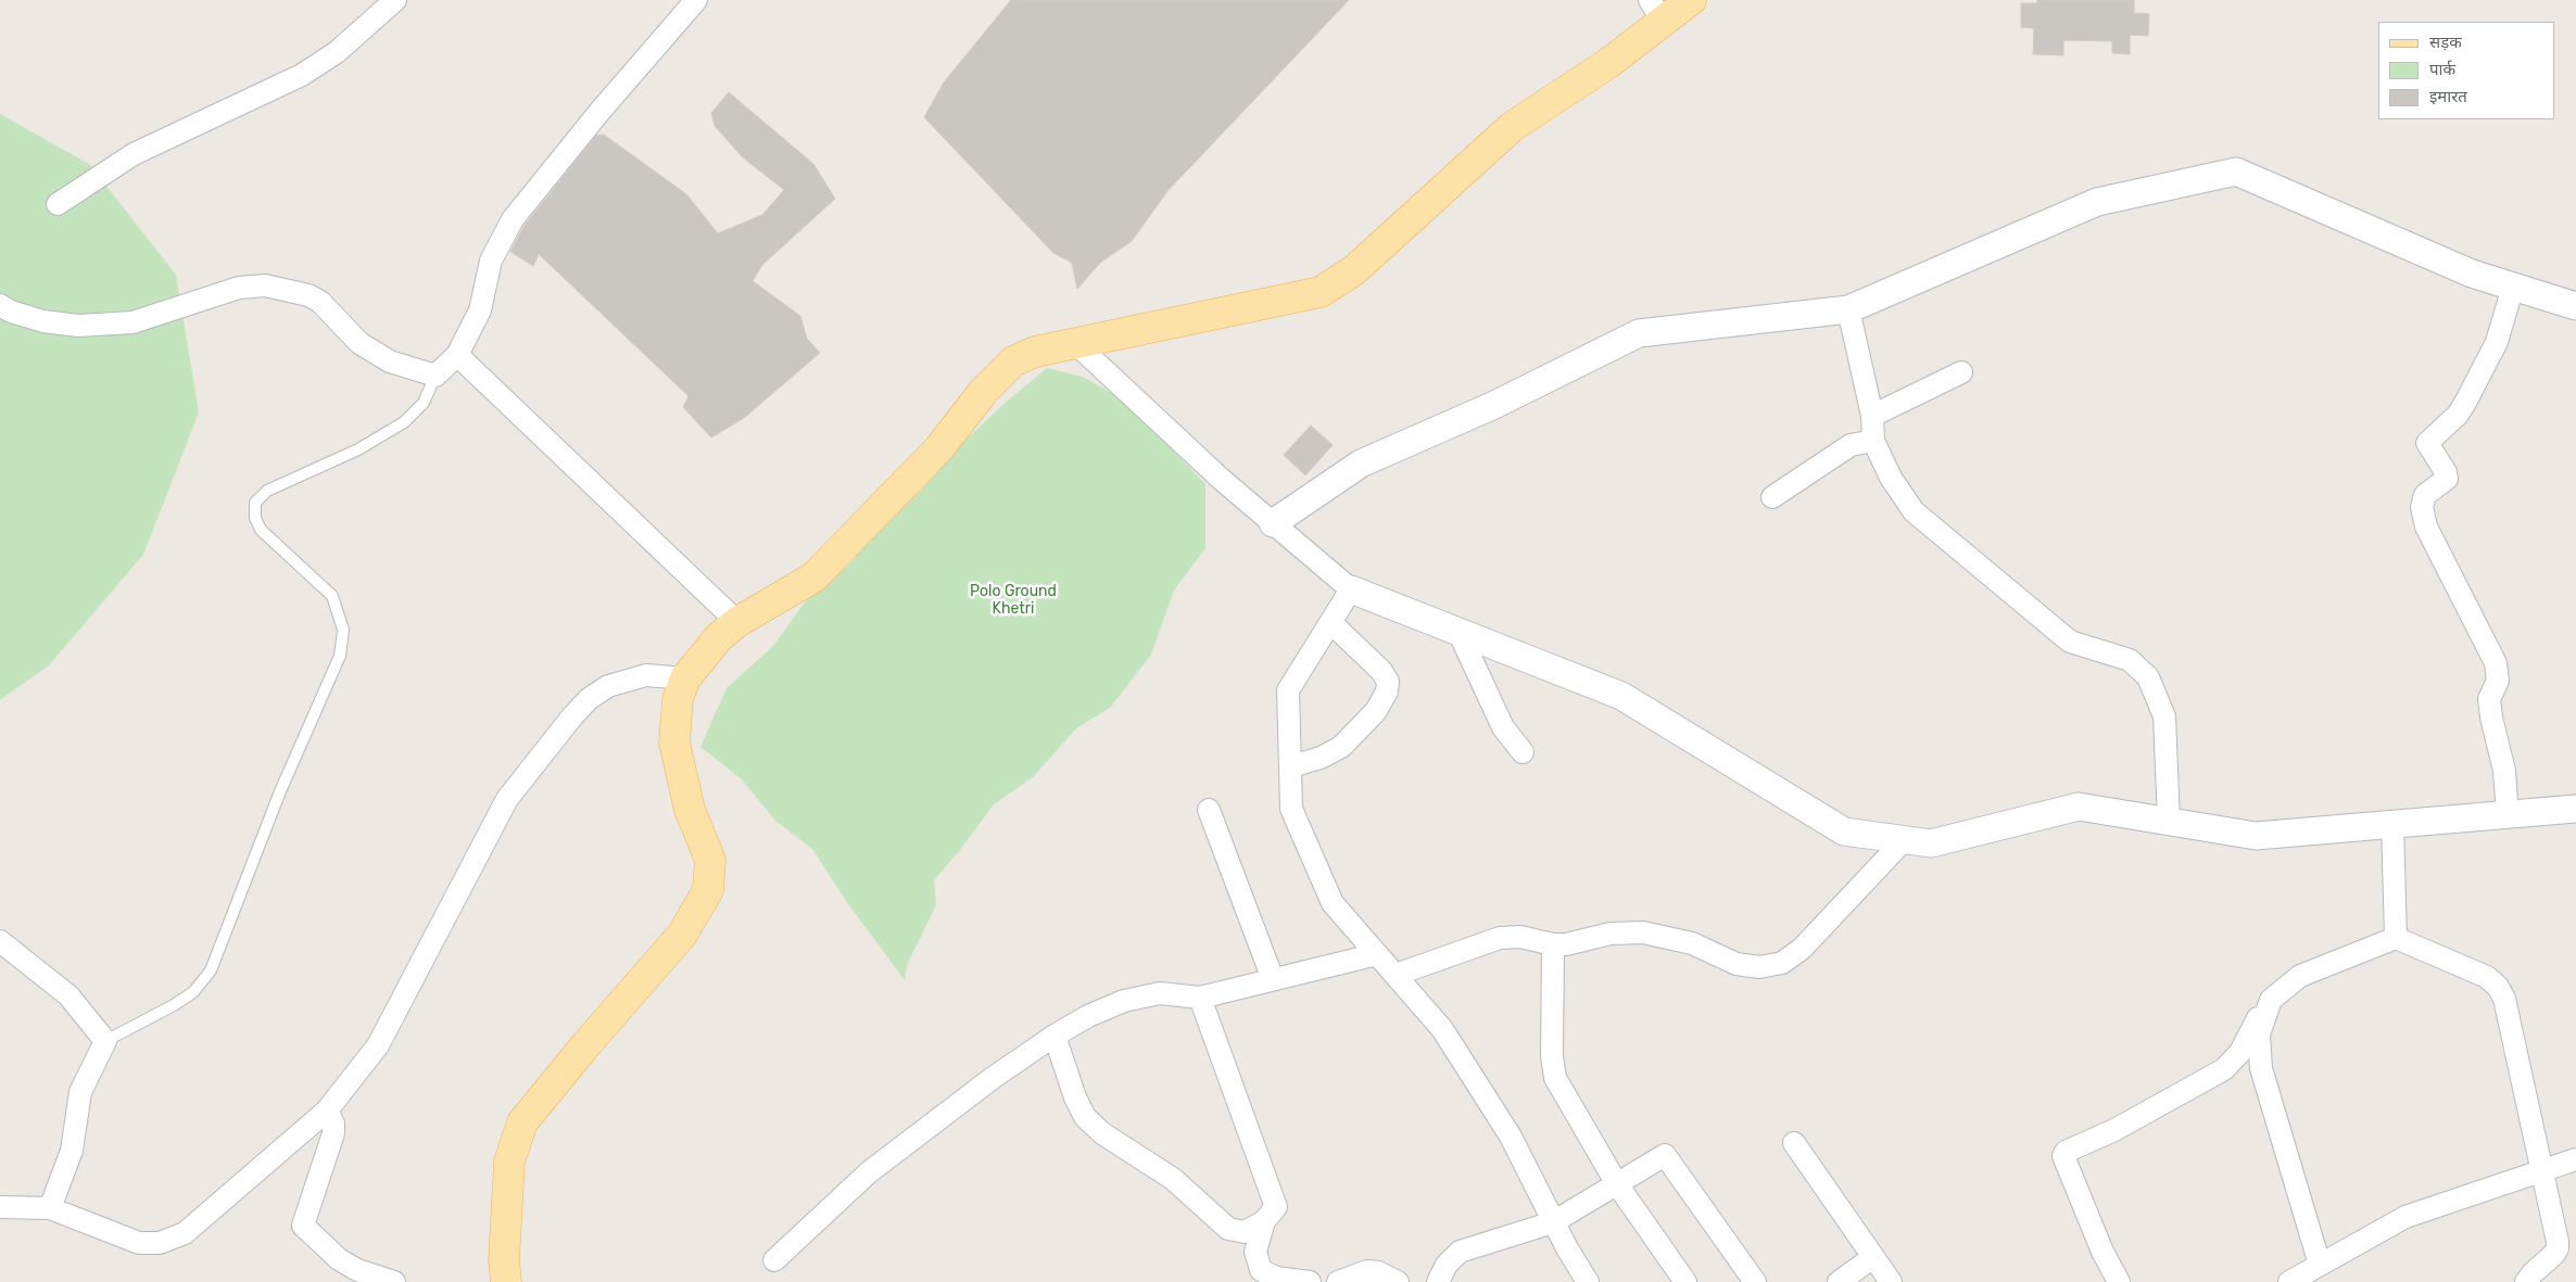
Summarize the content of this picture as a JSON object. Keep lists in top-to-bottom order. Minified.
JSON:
{"parks":["Polo Ground Khetri"],"legend":["सड़क","पार्क","इमारत"]}
